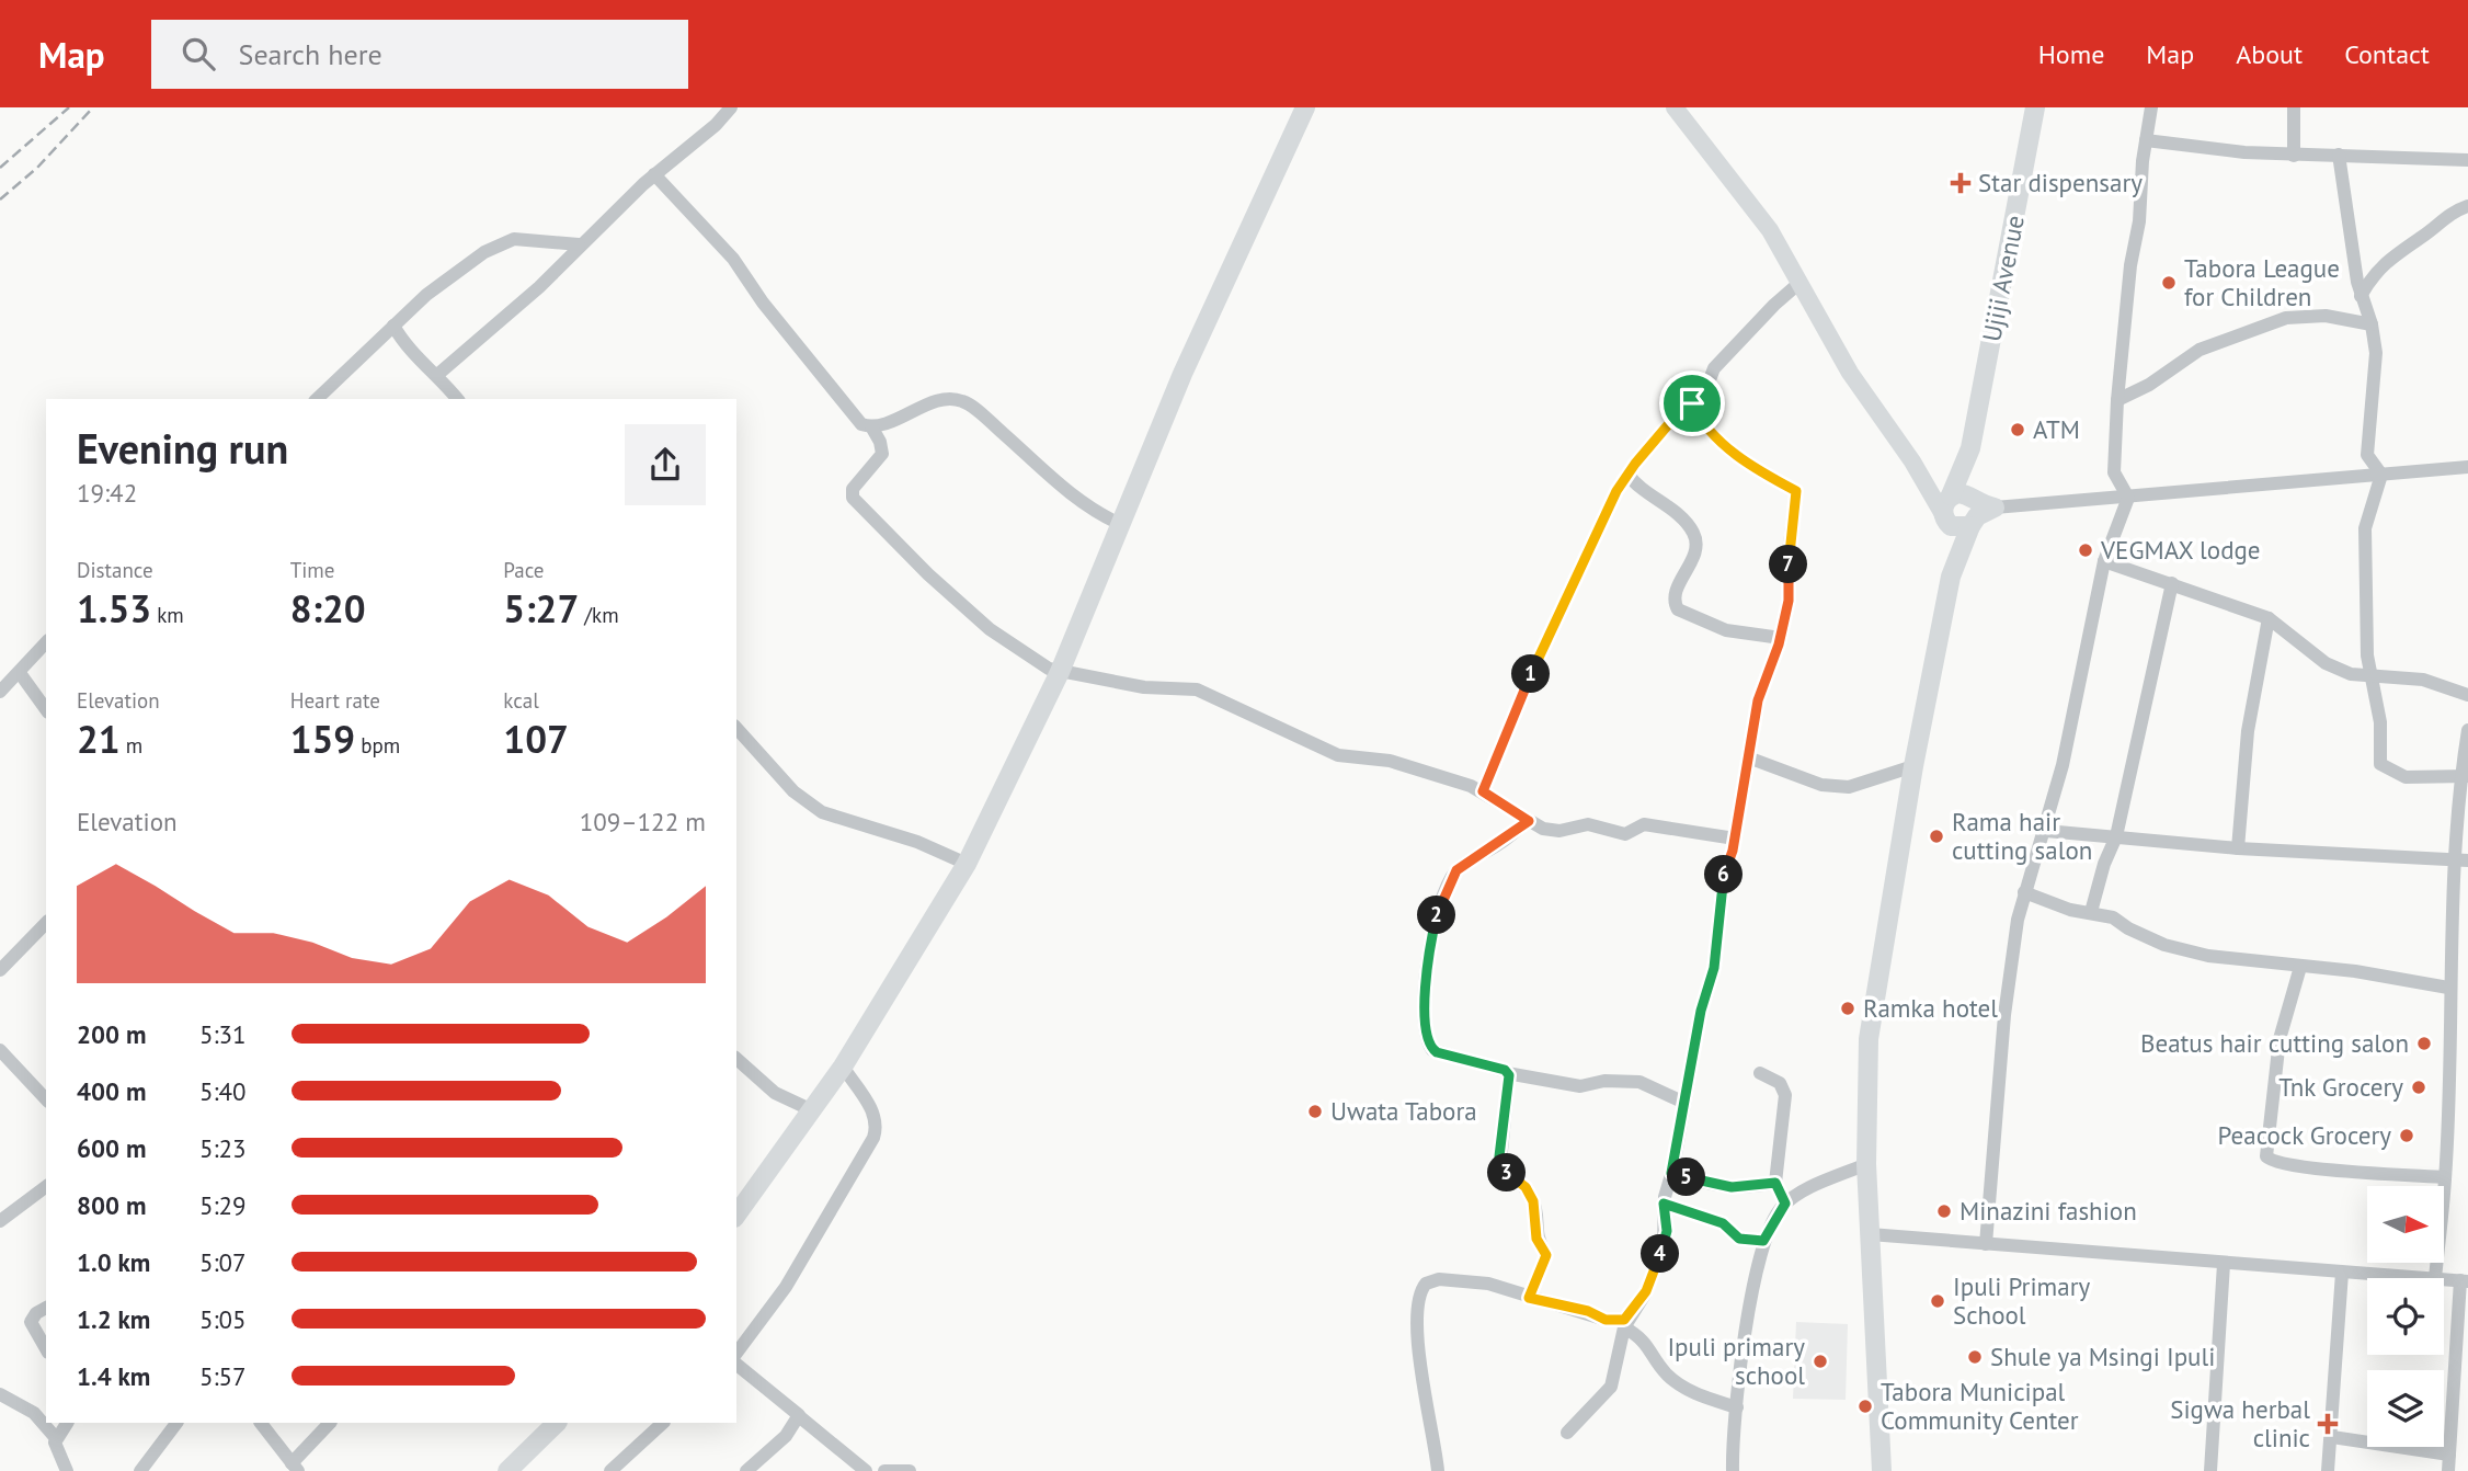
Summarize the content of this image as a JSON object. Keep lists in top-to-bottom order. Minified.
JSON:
{"streets":{"highway":["Ujiji Avenue"]},"places":{"health":["Star dispensary","Sigwa herbal clinic"],"other":["Tabora League for Children","ATM","VEGMAX lodge","Rama hair cutting salon","Ramka hotel","Beatus hair cutting salon","Tnk Grocery","Uwata Tabora","Peacock Grocery","Minazini fashion","Ipuli Primary School","Shule ya Msingi Ipuli","Ipuli primary school","Tabora Municipal Community Center"]},"north":"right","page":{"header":"Map","search":"Search here","nav":["Home","Map","About","Contact"],"heading":["Evening run","19:42"],"stats":[["Distance","1.53 km"],["Time","8:20"],["Pace","5:27 /km"],["Elevation","21 m"],["Heart rate","159 bpm"],["kcal","107"]],"pins":["7","1","6","2","3","5","4"],"chart":["Elevation","109–122 m"],"list":[{"name":"200 m","note":"5:31"},{"name":"400 m","note":"5:40"},{"name":"600 m","note":"5:23"},{"name":"800 m","note":"5:29"},{"name":"1.0 km","note":"5:07"},{"name":"1.2 km","note":"5:05"},{"name":"1.4 km","note":"5:57"}]}}
